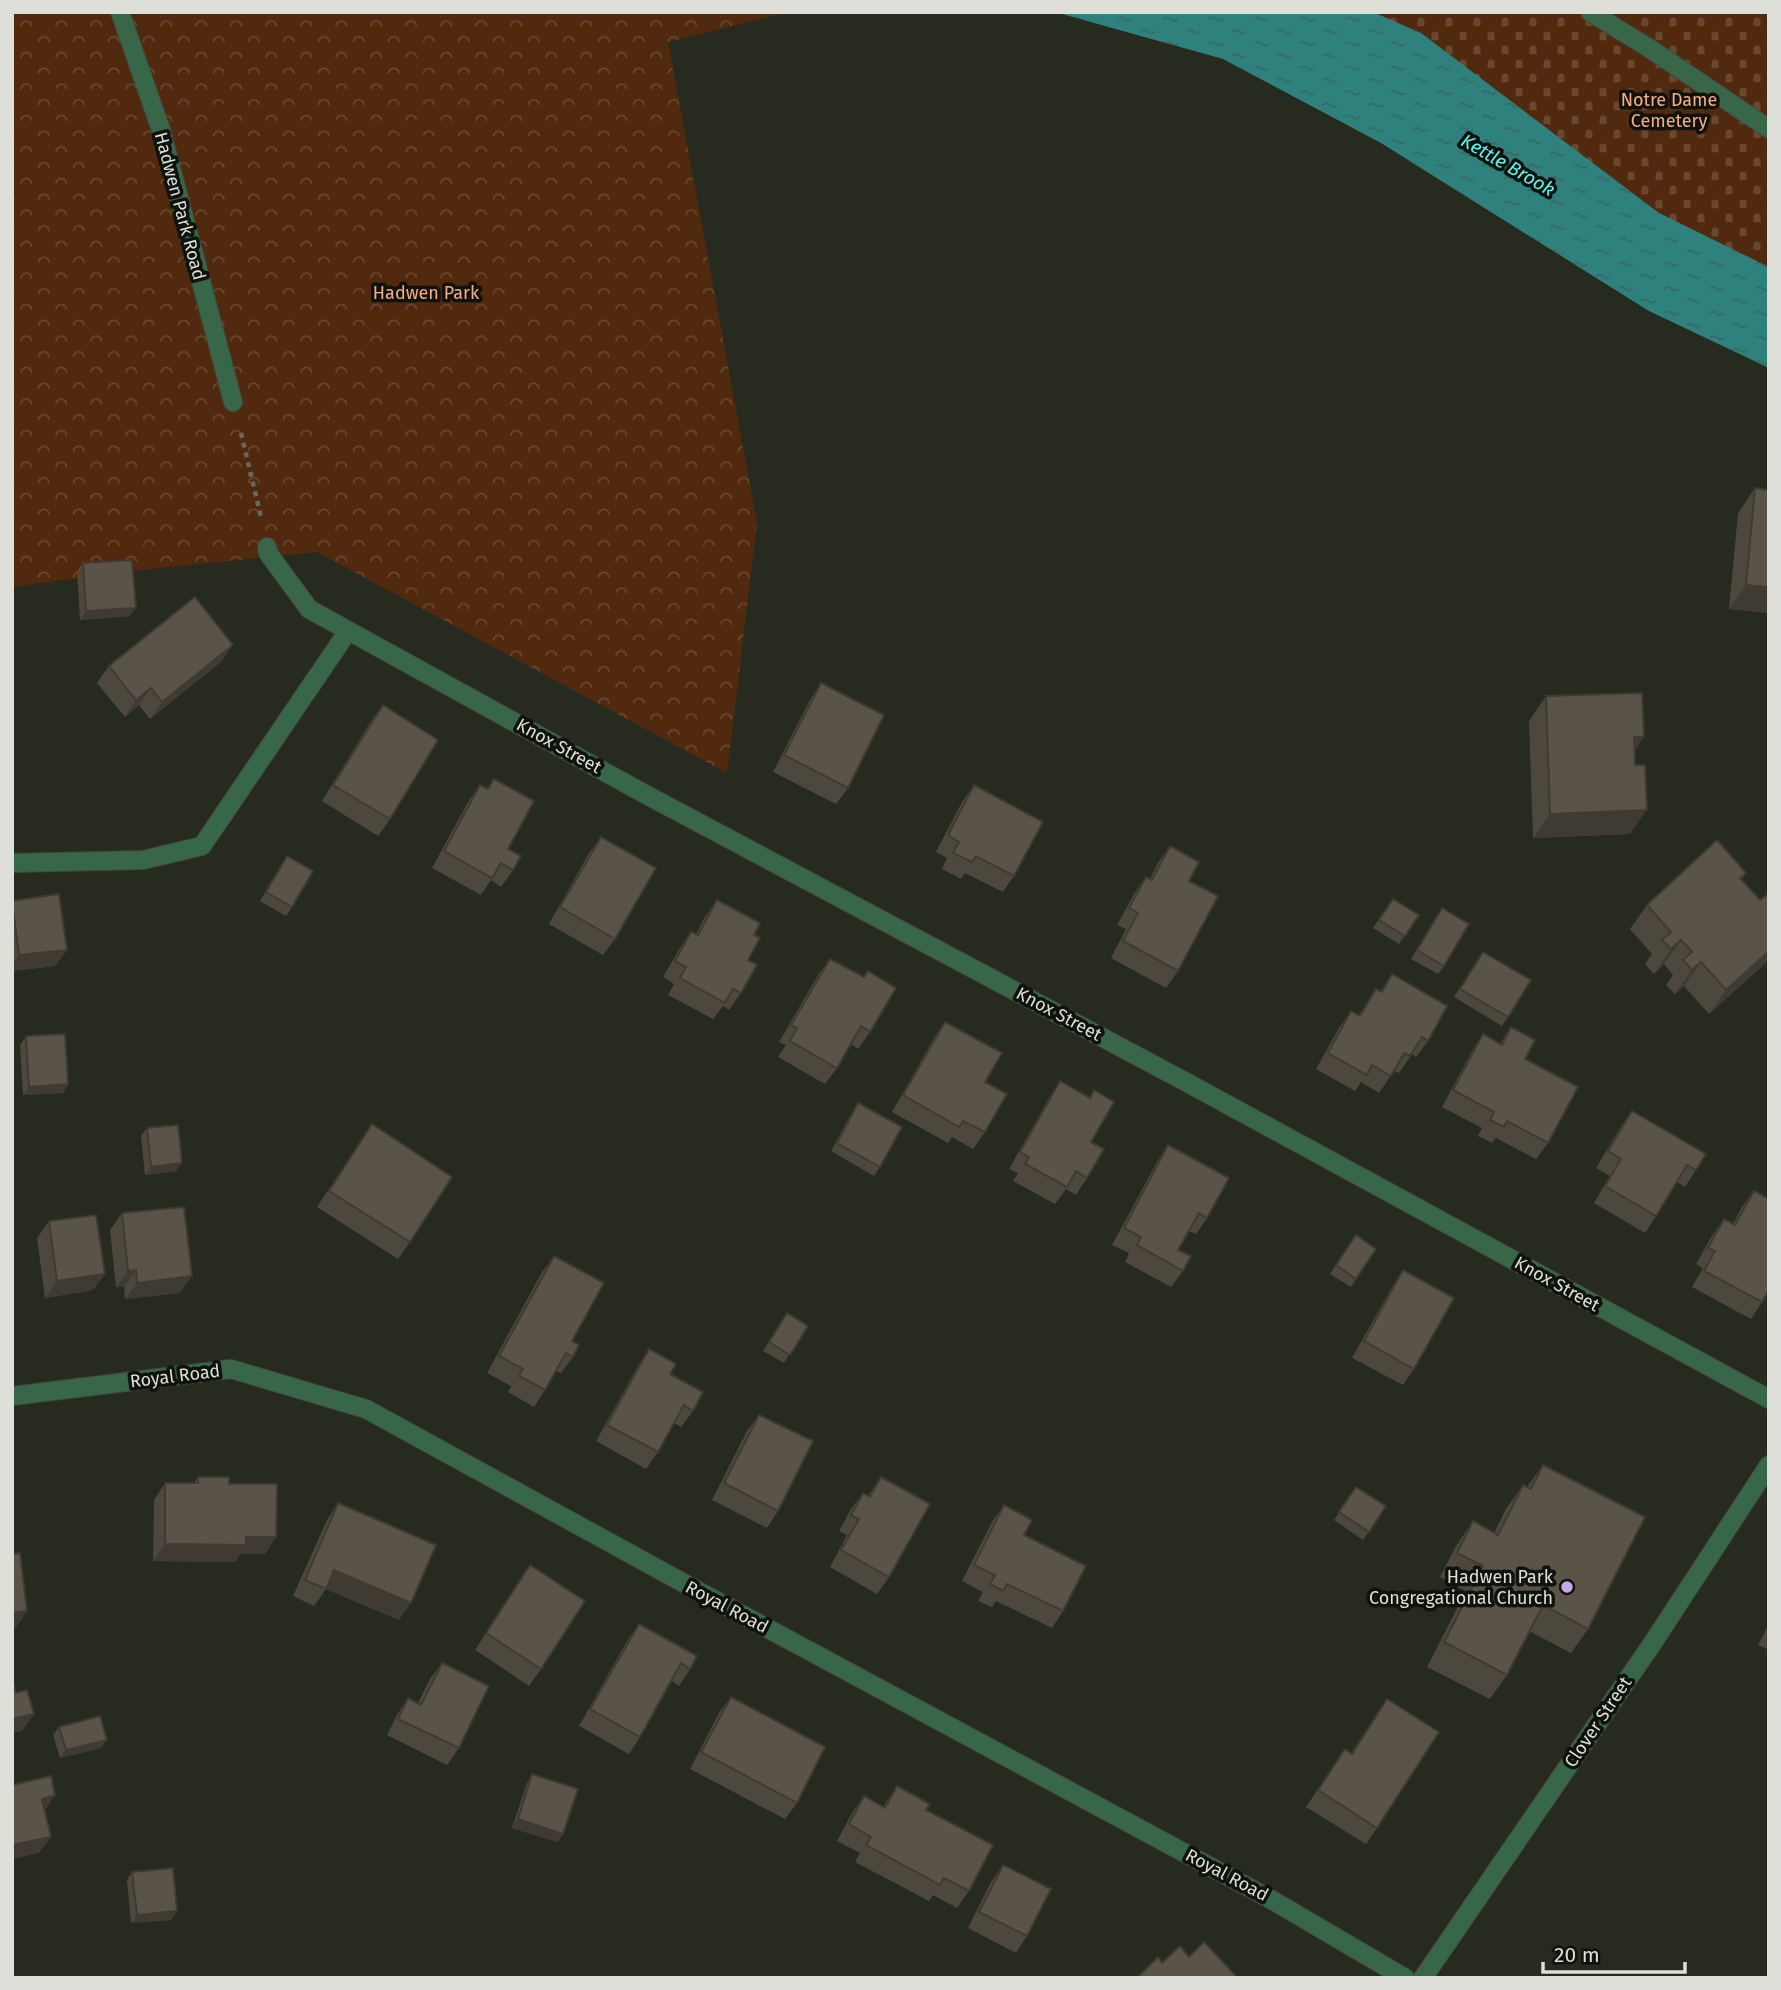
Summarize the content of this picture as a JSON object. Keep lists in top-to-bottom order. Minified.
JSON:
{"streets":{"street":["Hadwen Park Road","Knox Street","Royal Road","Clover Street"]},"water":["Kettle Brook"],"parks":["Notre Dame Cemetery","Hadwen Park"],"places":["Hadwen Park Congregational Church"],"scale_bar":"20 m"}
